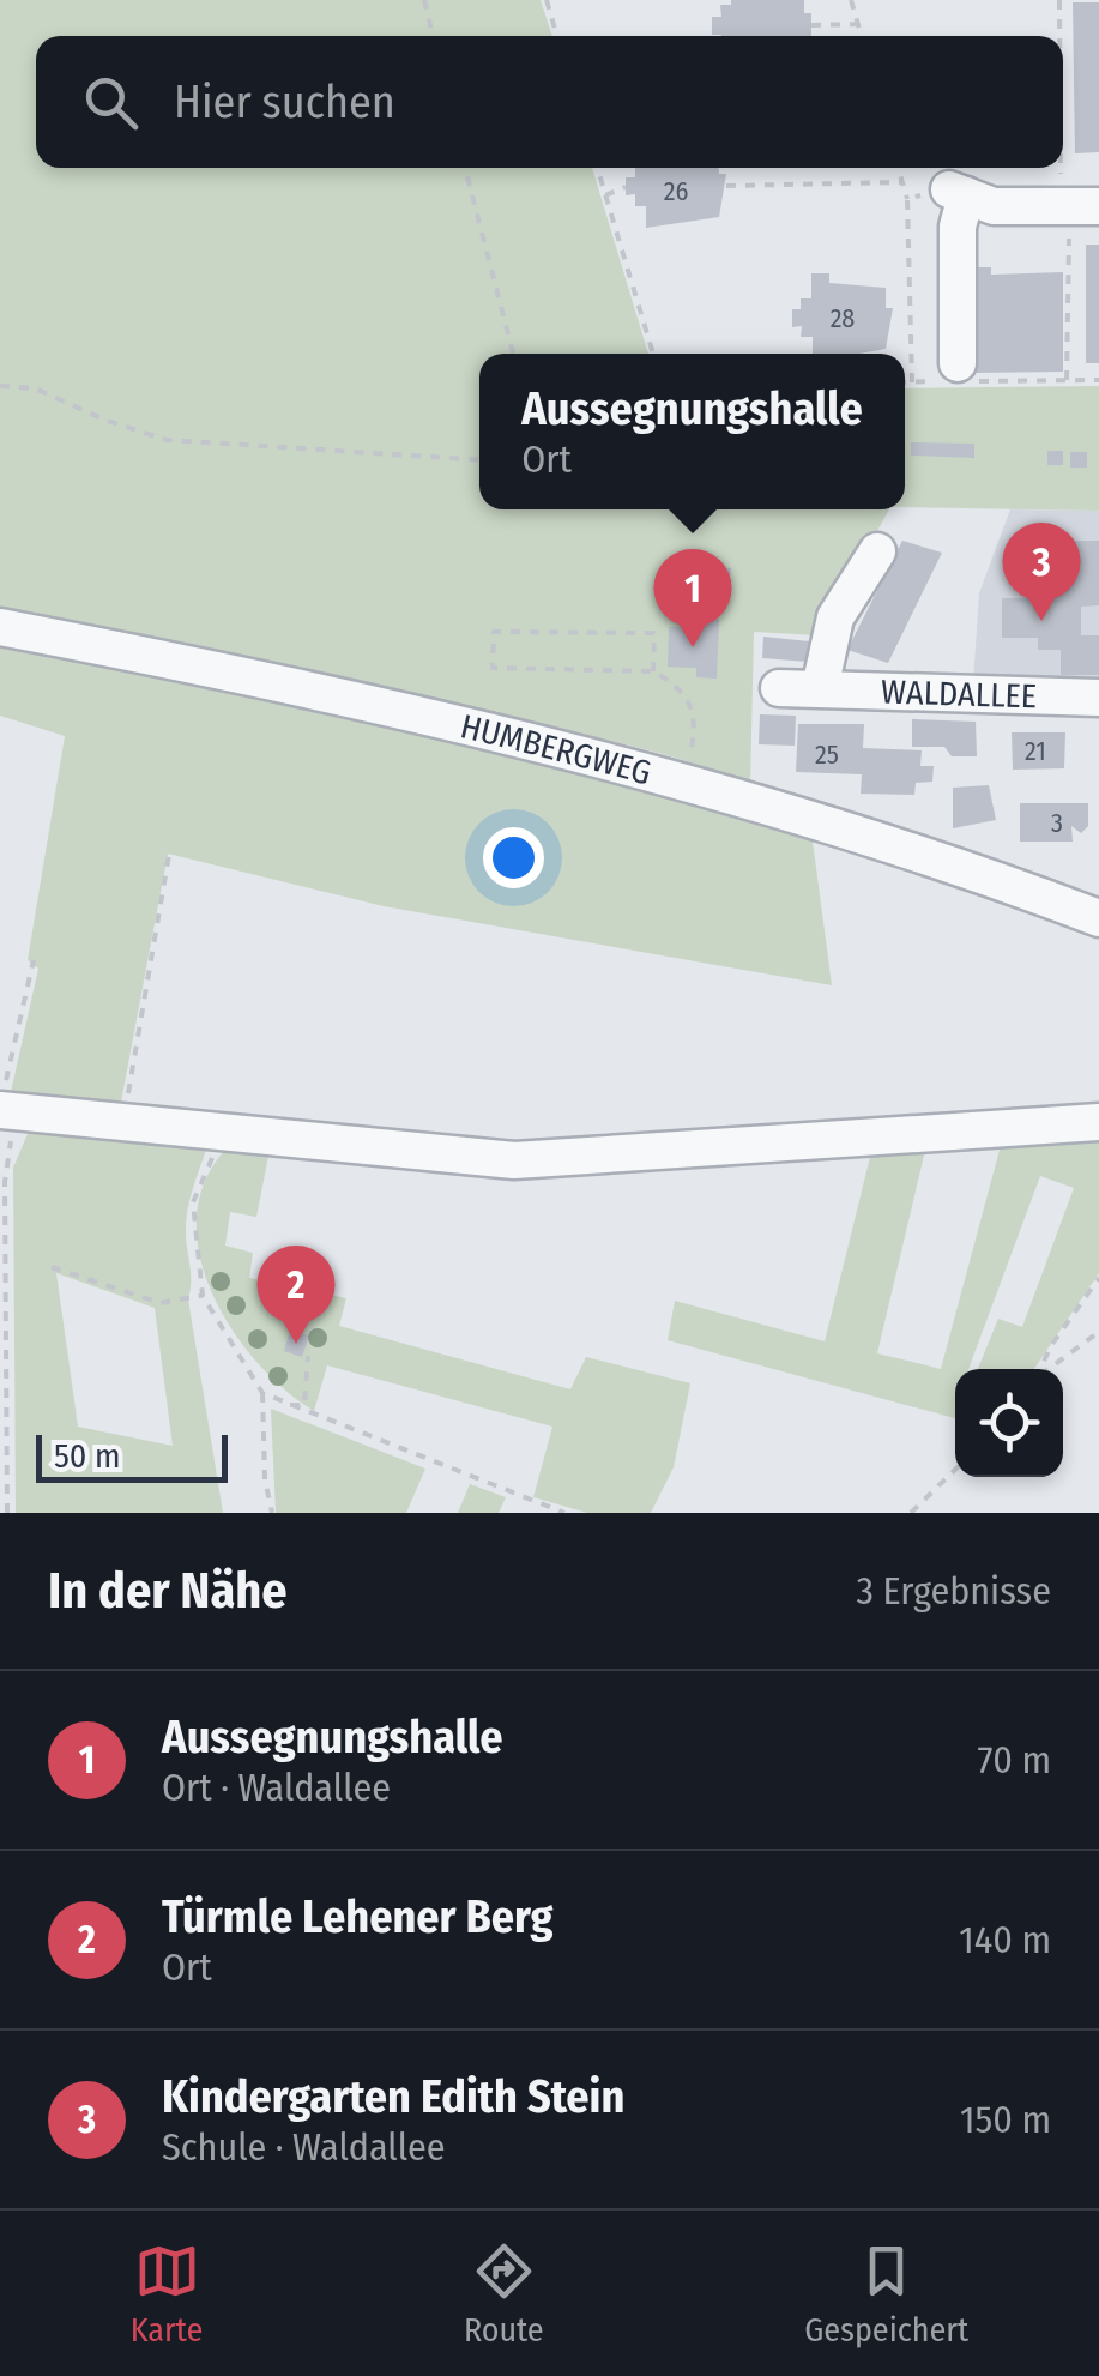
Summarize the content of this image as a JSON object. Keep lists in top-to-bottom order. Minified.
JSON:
{"streets":{"street":["WALDALLEE","HUMBERGWEG"]},"house_numbers":["26","28","21","25","3"],"scale_bar":"50 m","page":{"search":"Hier suchen","popup":["Aussegnungshalle","Ort"],"pins":["3","1","2"],"scale":"50 m","heading":["In der Nähe","3 Ergebnisse"],"list":[{"mark":"1","name":"Aussegnungshalle","note":"Ort · Waldallee","value":"70 m"},{"mark":"2","name":"Türmle Lehener Berg","note":"Ort","value":"140 m"},{"mark":"3","name":"Kindergarten Edith Stein","note":"Schule · Waldallee","value":"150 m"}],"nav":["Karte","Route","Gespeichert"]}}
